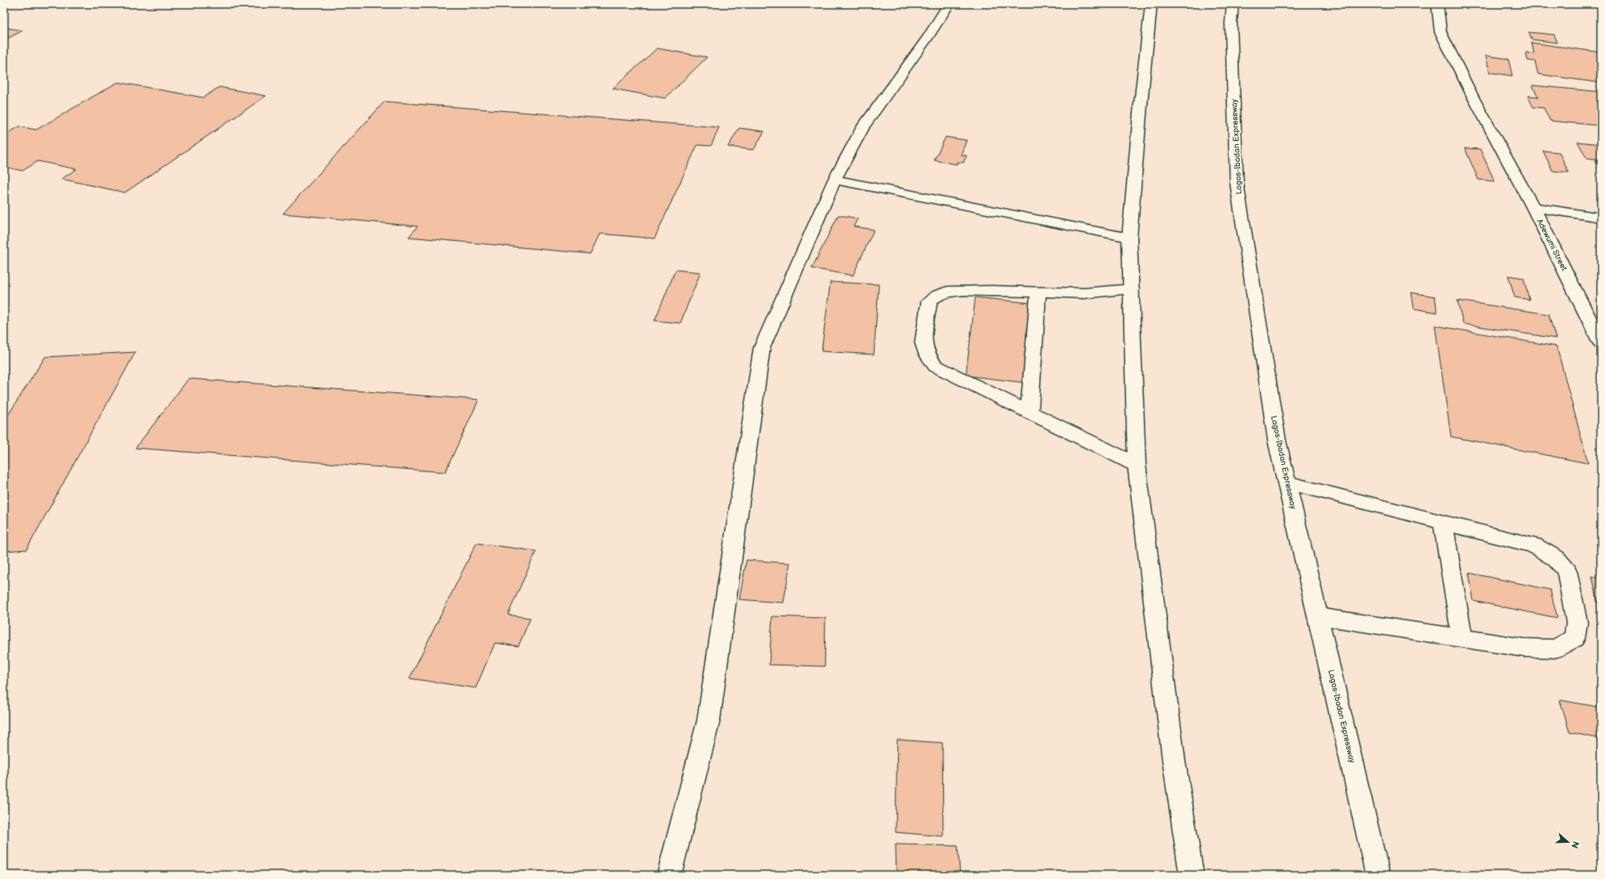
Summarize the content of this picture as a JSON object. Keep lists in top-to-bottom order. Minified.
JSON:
{"streets":{"main road":["Lagos-Ibadan Expressway","Adewumi Street"]},"north":"right"}
